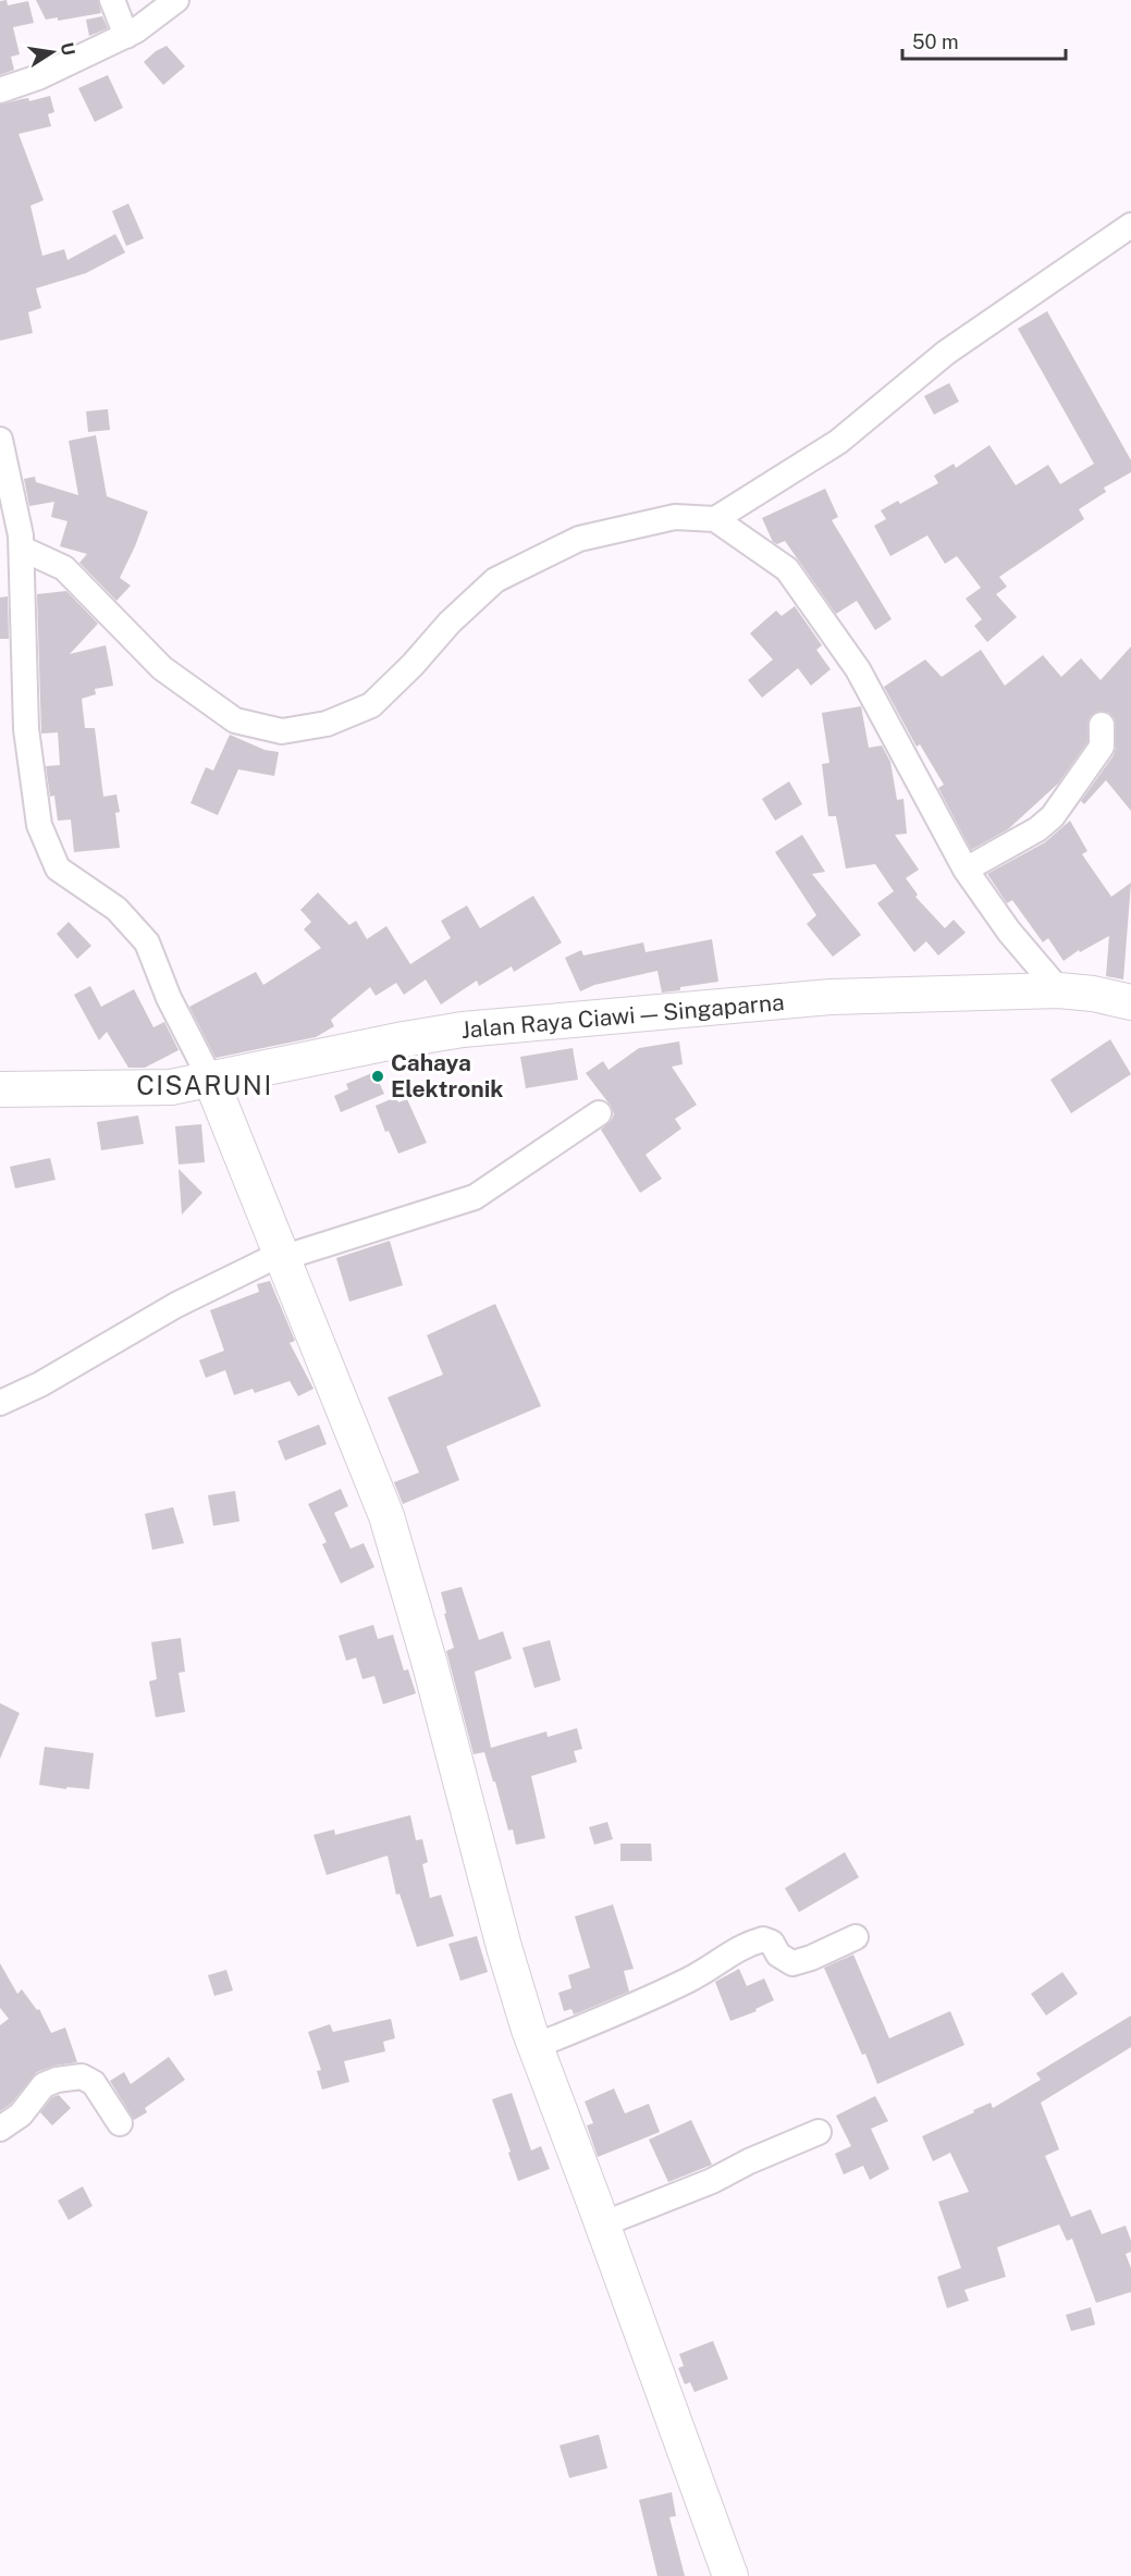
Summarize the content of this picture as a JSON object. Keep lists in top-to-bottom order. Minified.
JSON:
{"streets":{"street":["Jalan Raya Ciawi — Singaparna"]},"districts":["CISARUNI"],"places":["Cahaya Elektronik"],"scale_bar":"50 m","north":"right"}
